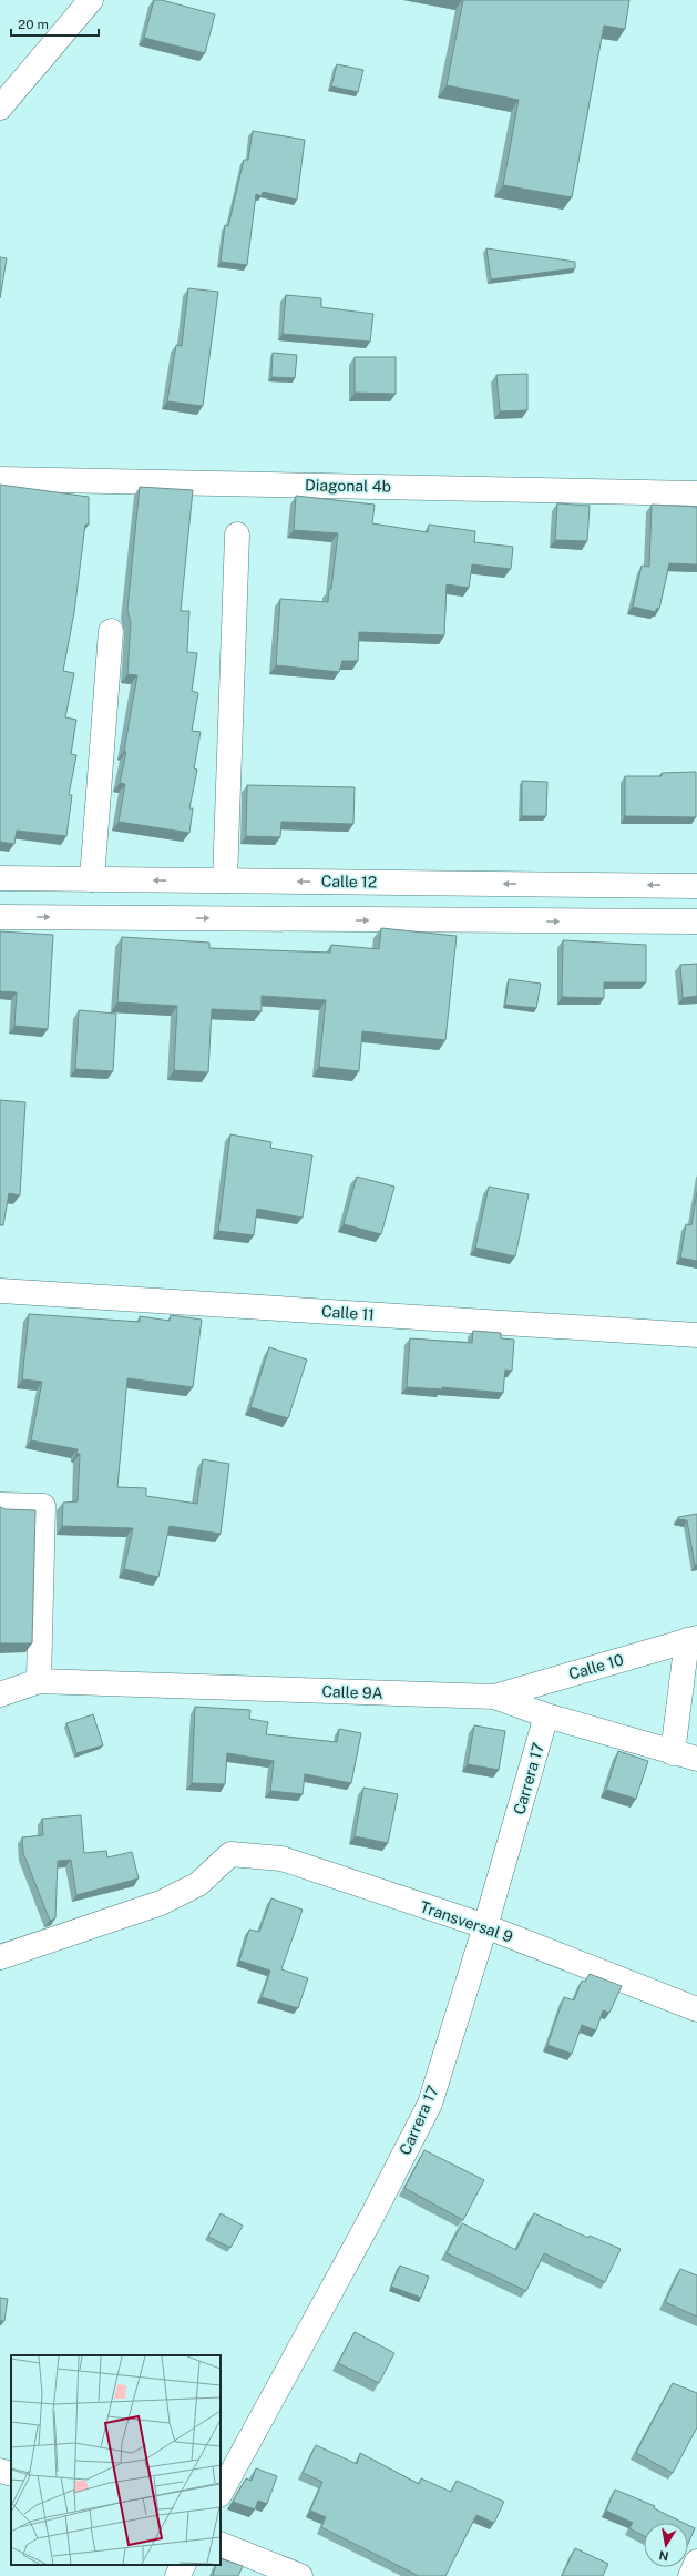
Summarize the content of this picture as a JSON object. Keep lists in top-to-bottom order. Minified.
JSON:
{"streets":{"street":["Diagonal 4b","Calle 12","Calle 11","Calle 10","Calle 9A","Carrera 17","Transversal 9"]},"crossings":[["Calle 10","Calle 9A"],["Calle 9A","Carrera 17"],["Carrera 17","Transversal 9"]],"scale_bar":"20 m","north":"bottom"}
